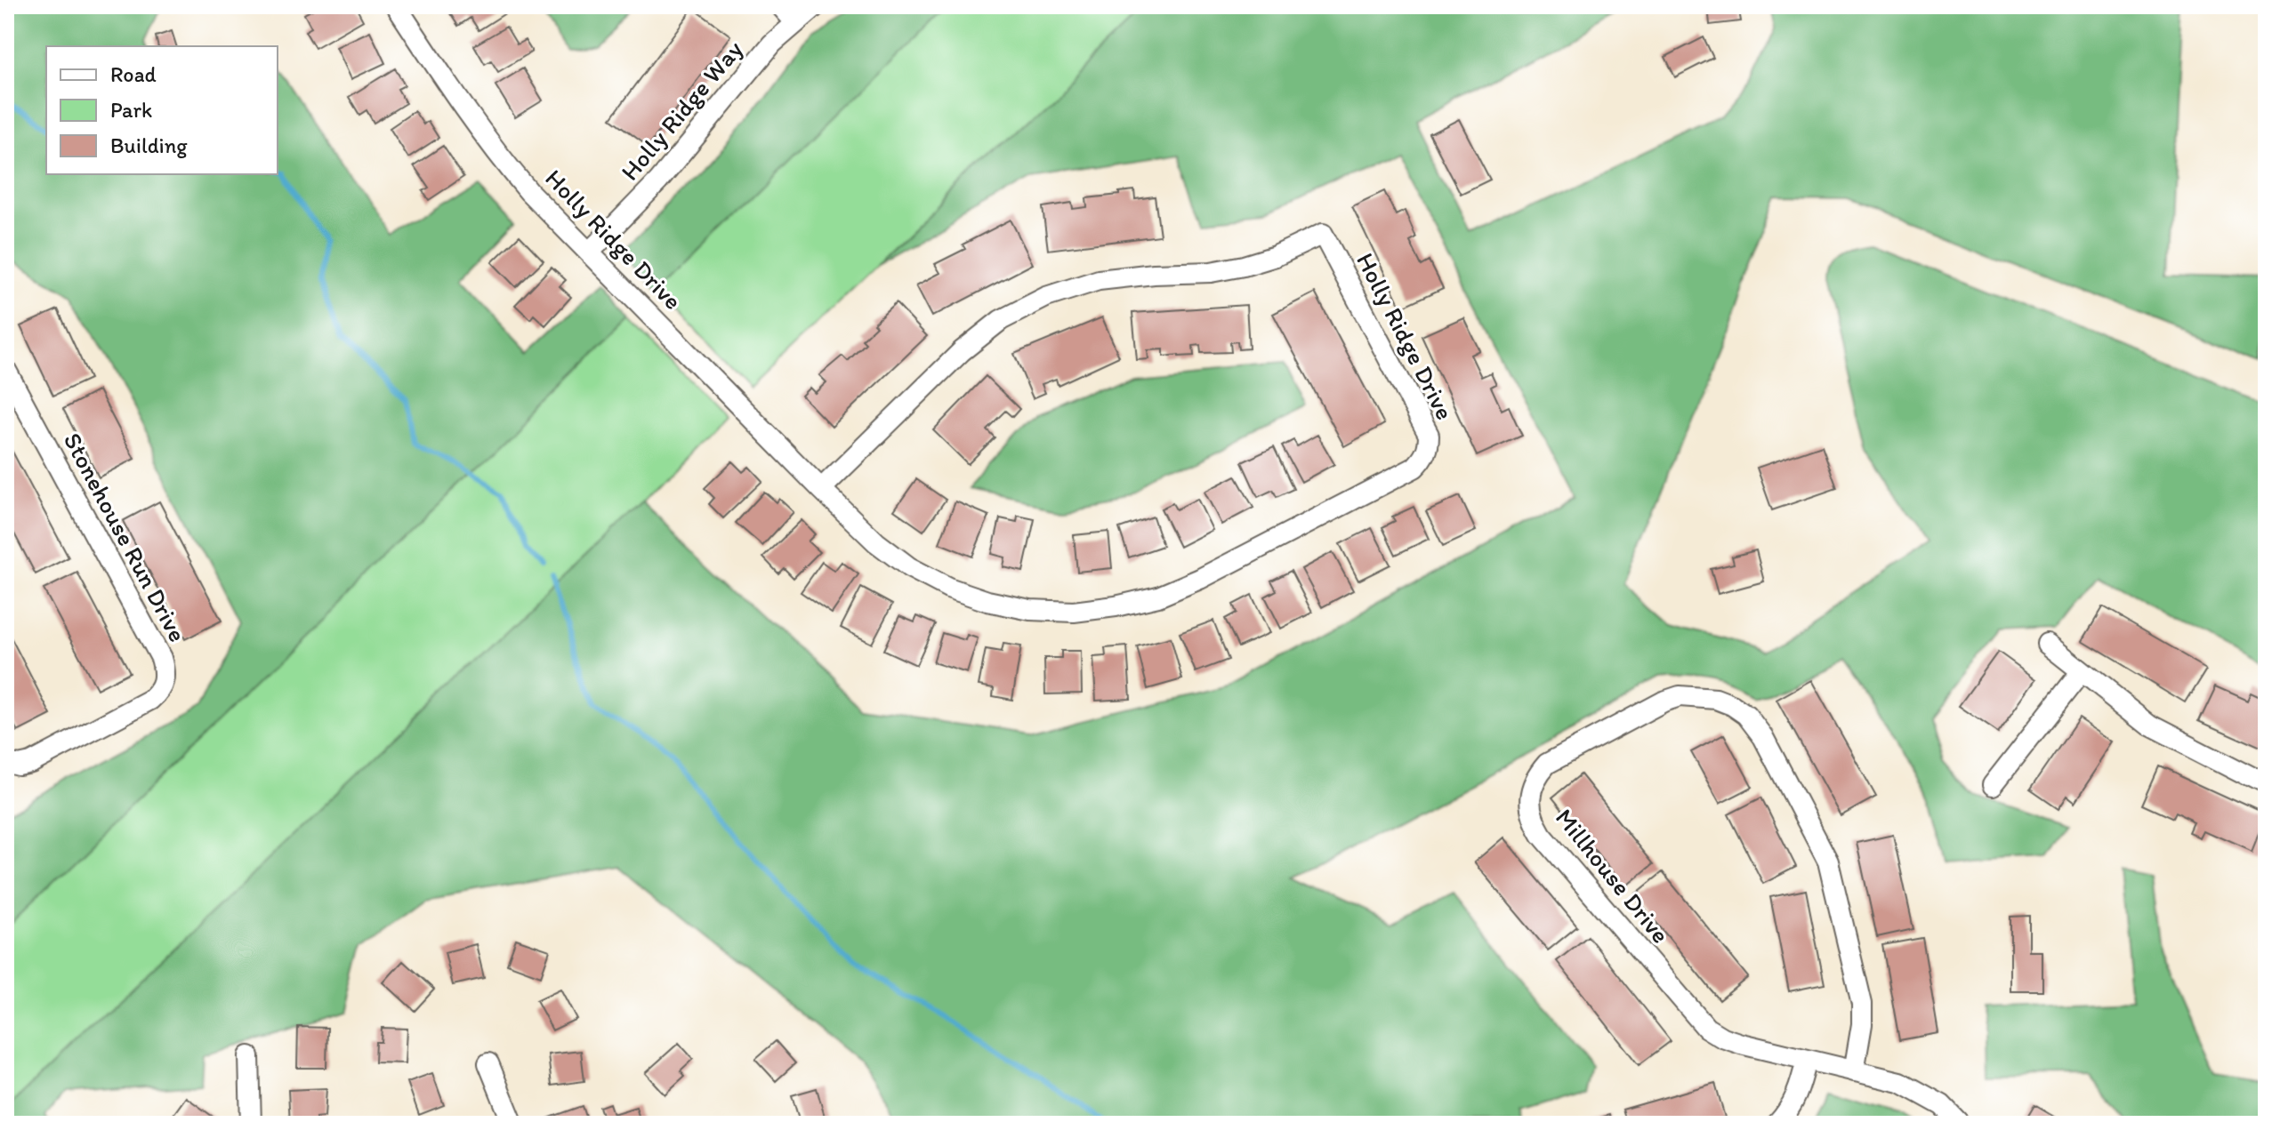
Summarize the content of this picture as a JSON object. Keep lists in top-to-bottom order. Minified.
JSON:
{"streets":{"street":["Holly Ridge Way","Holly Ridge Drive","Stonehouse Run Drive","Millhouse Drive"]},"crossings":[["Holly Ridge Way","Holly Ridge Drive"]],"legend":["Road","Park","Building"]}
